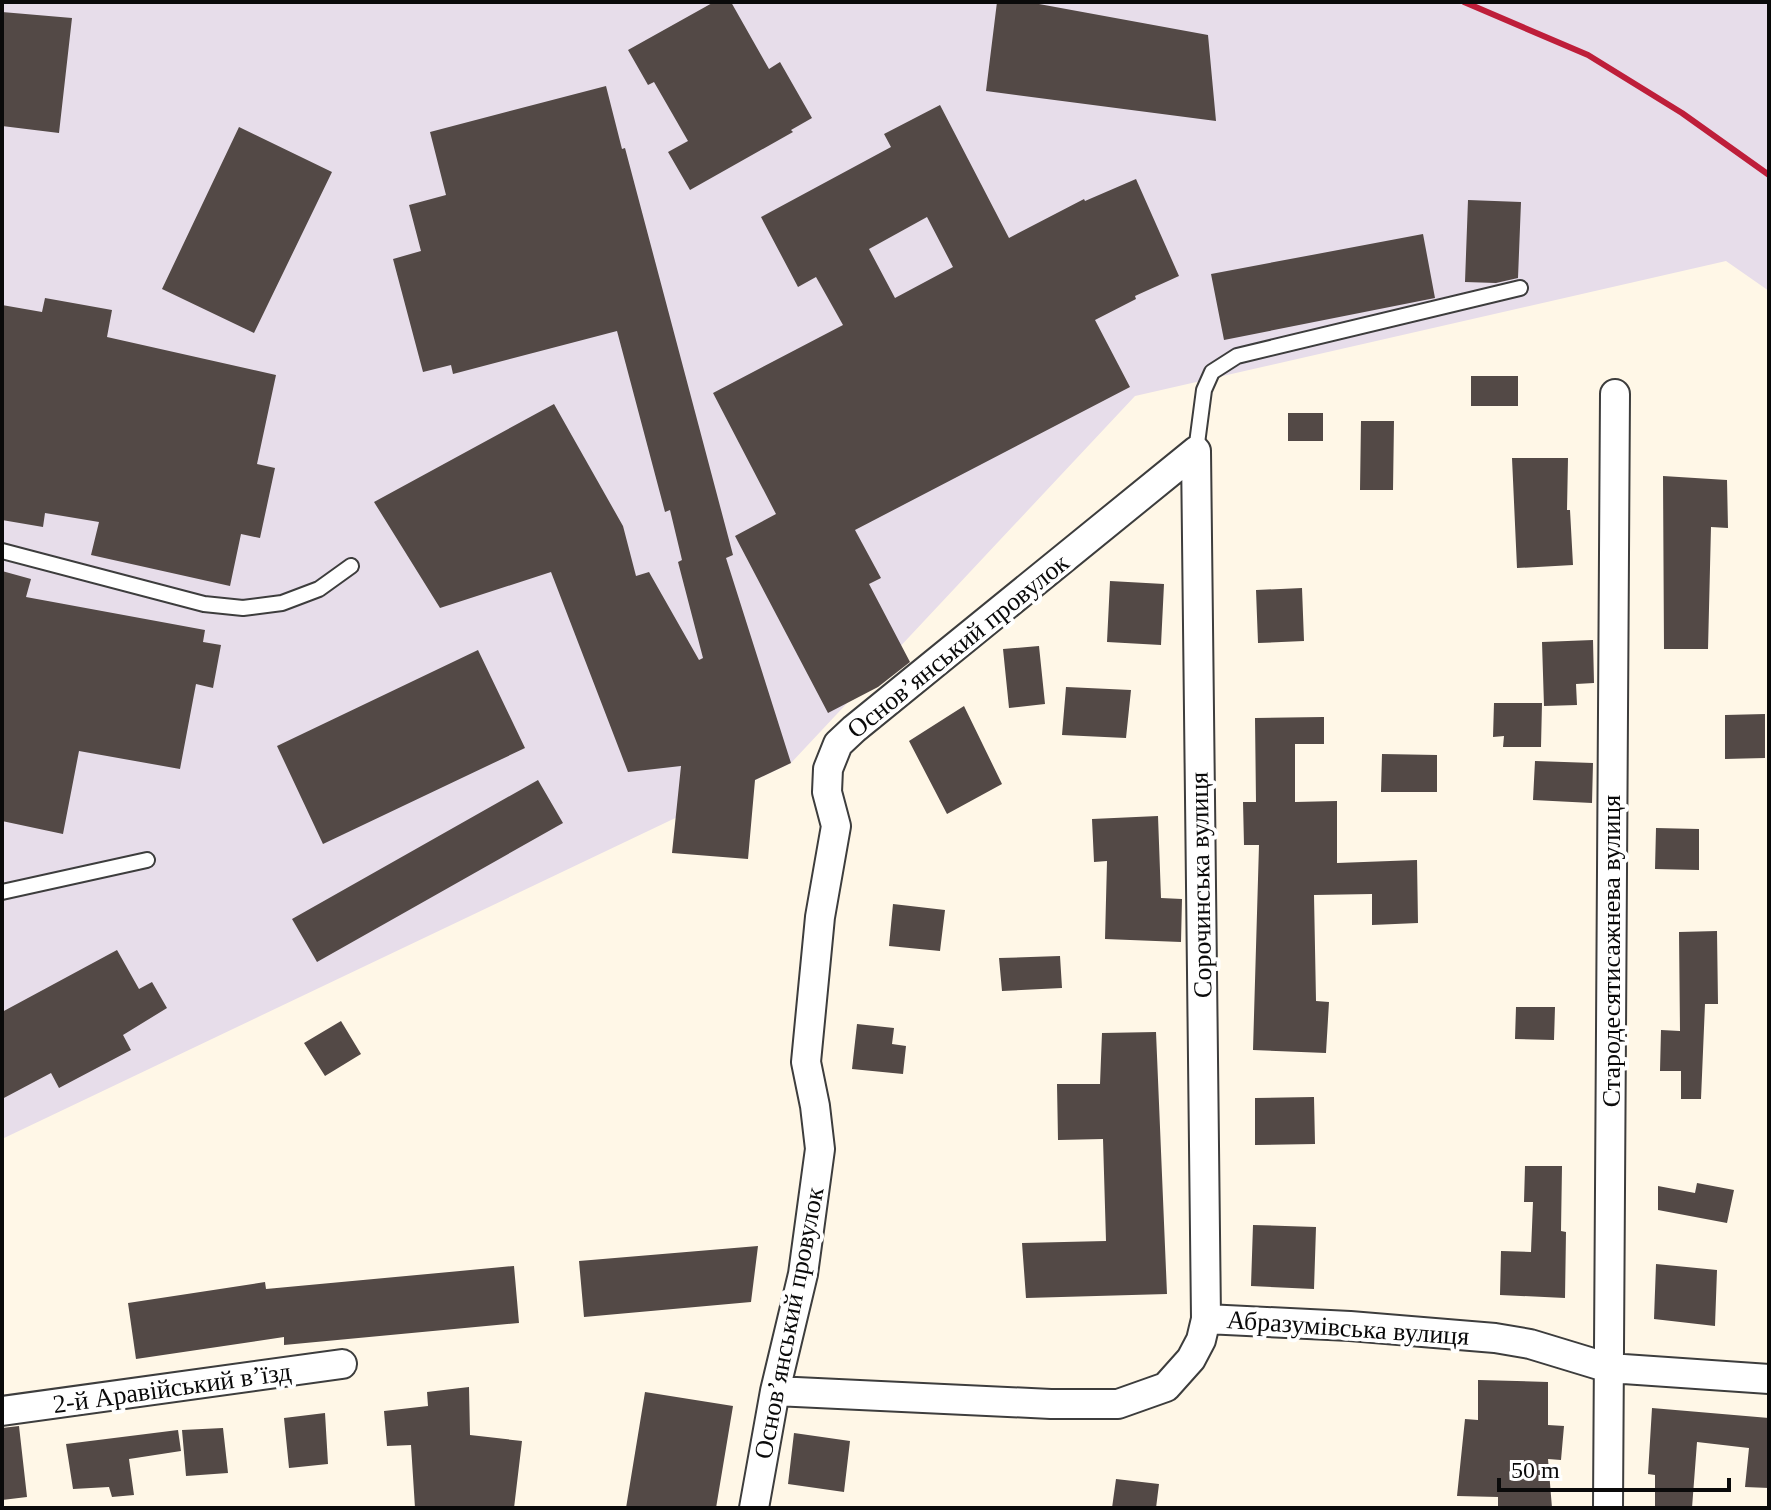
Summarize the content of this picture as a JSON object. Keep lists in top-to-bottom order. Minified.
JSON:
{"streets":{"street":["Основ’янський провулок","Сорочинська вулиця","Стародесятисажнева вулиця","Абразумівська вулиця","2-й Аравійський в’їзд"]},"crossings":[["Основ’янський провулок","Сорочинська вулиця"],["Основ’янський провулок","Абразумівська вулиця"],["Сорочинська вулиця","Абразумівська вулиця"],["Стародесятисажнева вулиця","Абразумівська вулиця"]],"scale_bar":"50 m"}
